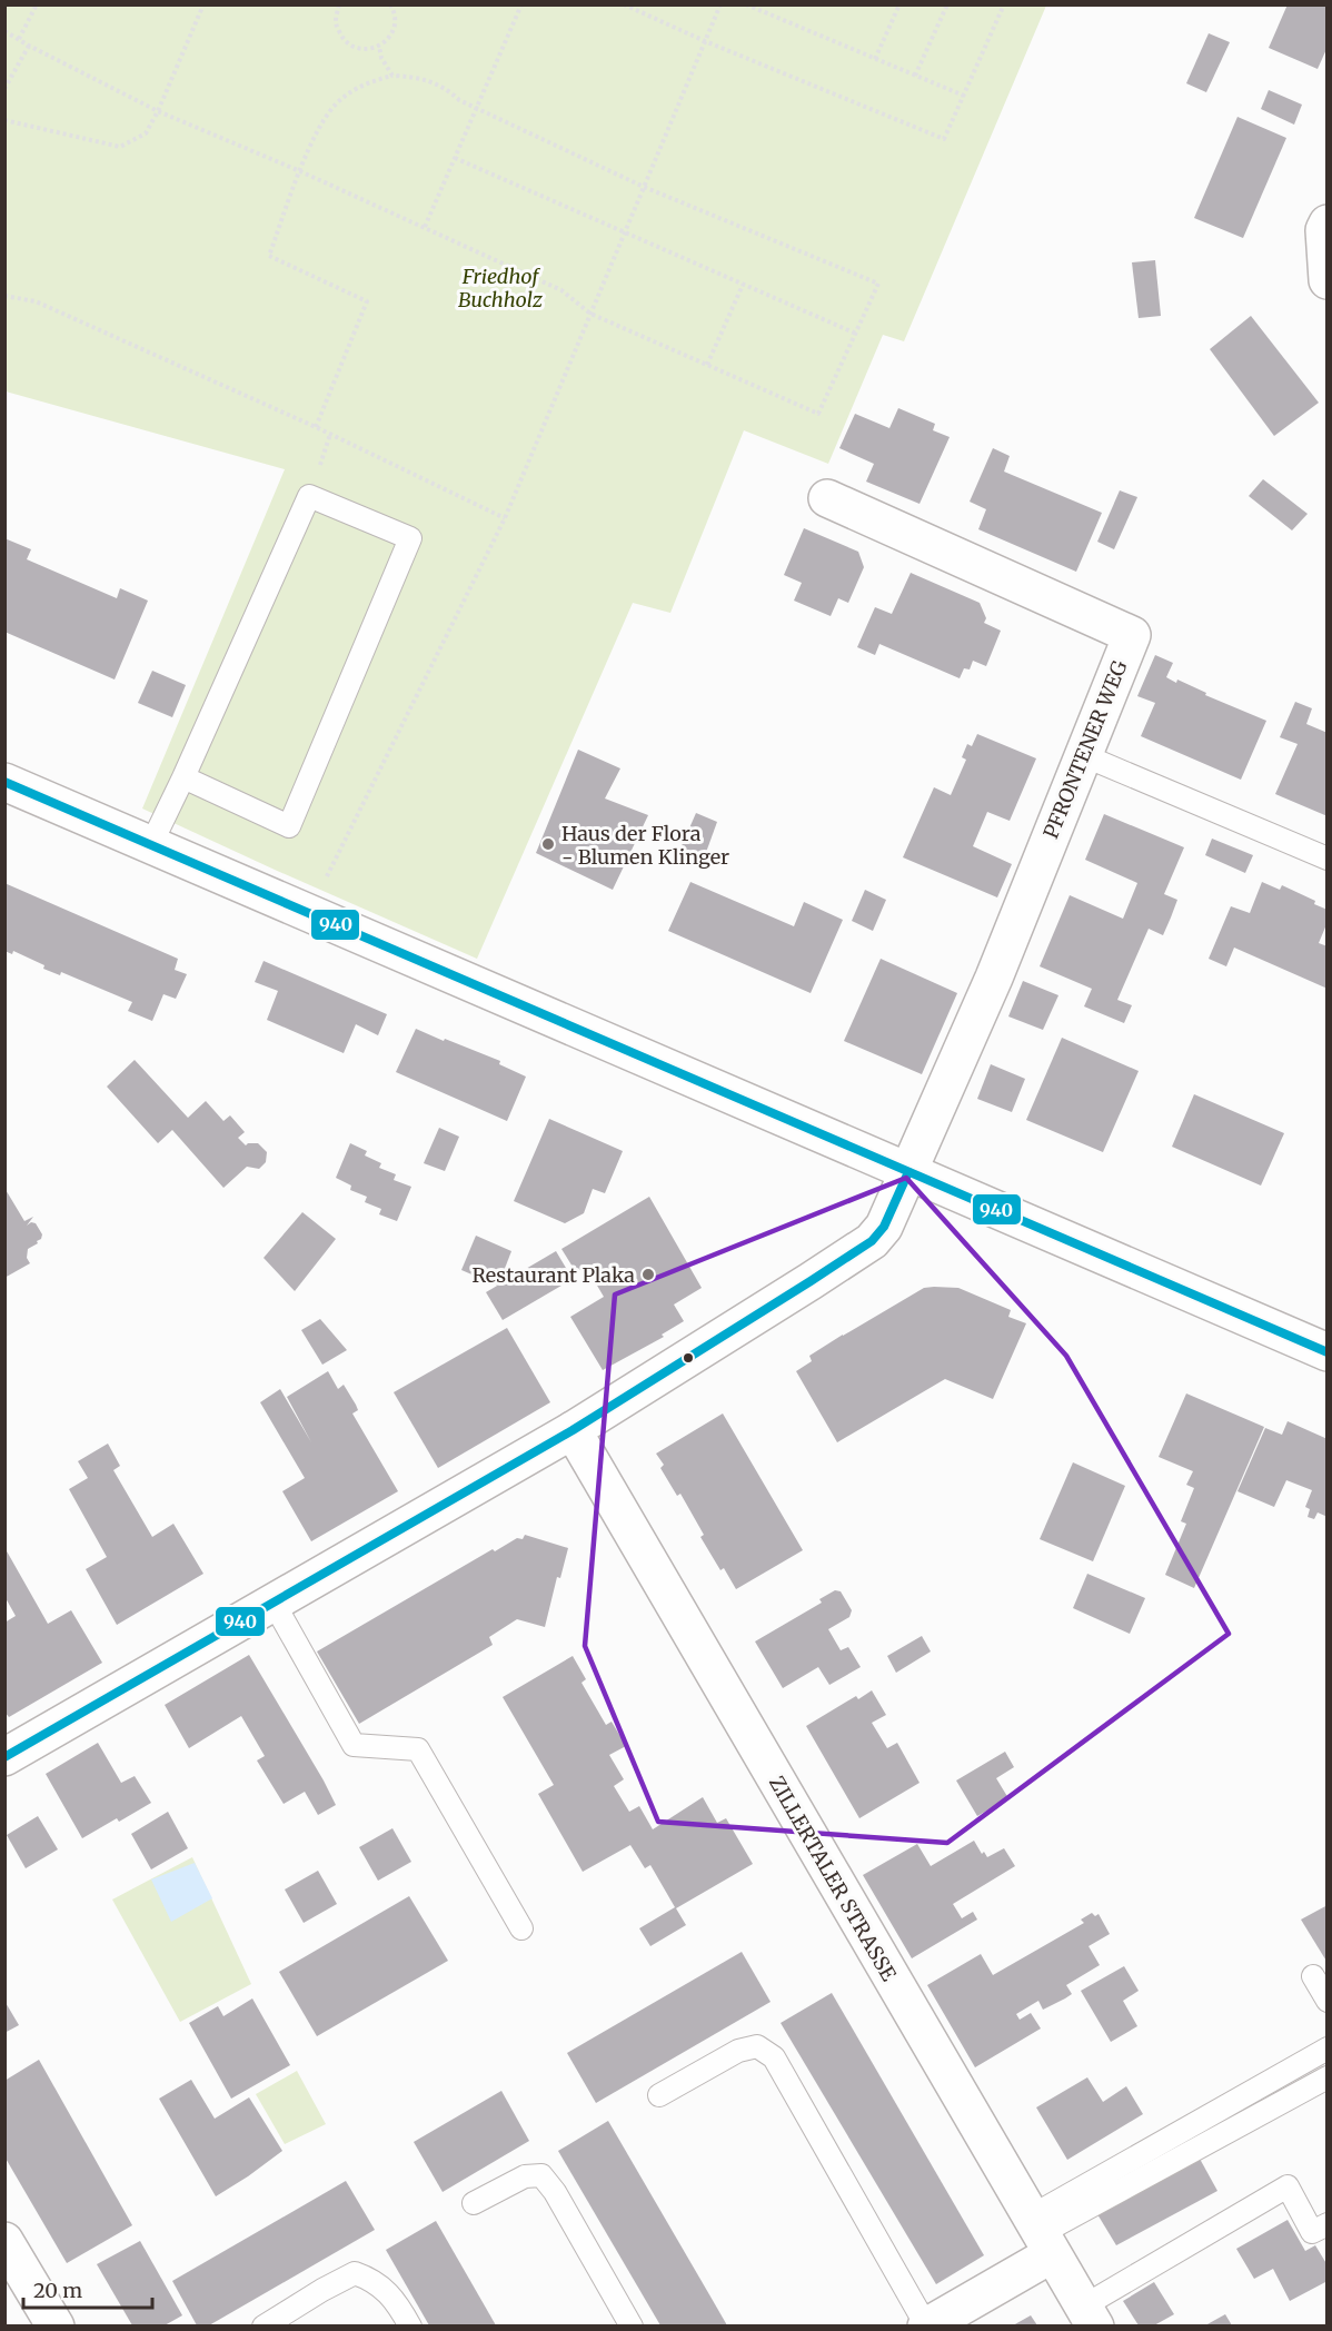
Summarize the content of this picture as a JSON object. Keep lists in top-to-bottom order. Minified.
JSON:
{"streets":{"street":["PFRONTENER WEG","ZILLERTALER STRASSE"]},"crossings":[["PFRONTENER WEG","ZILLERTALER STRASSE"]],"parks":["Friedhof Buchholz"],"places":["Haus der Flora - Blumen Klinger","Restaurant Plaka"],"lines":["transit line 940"],"scale_bar":"20 m"}
